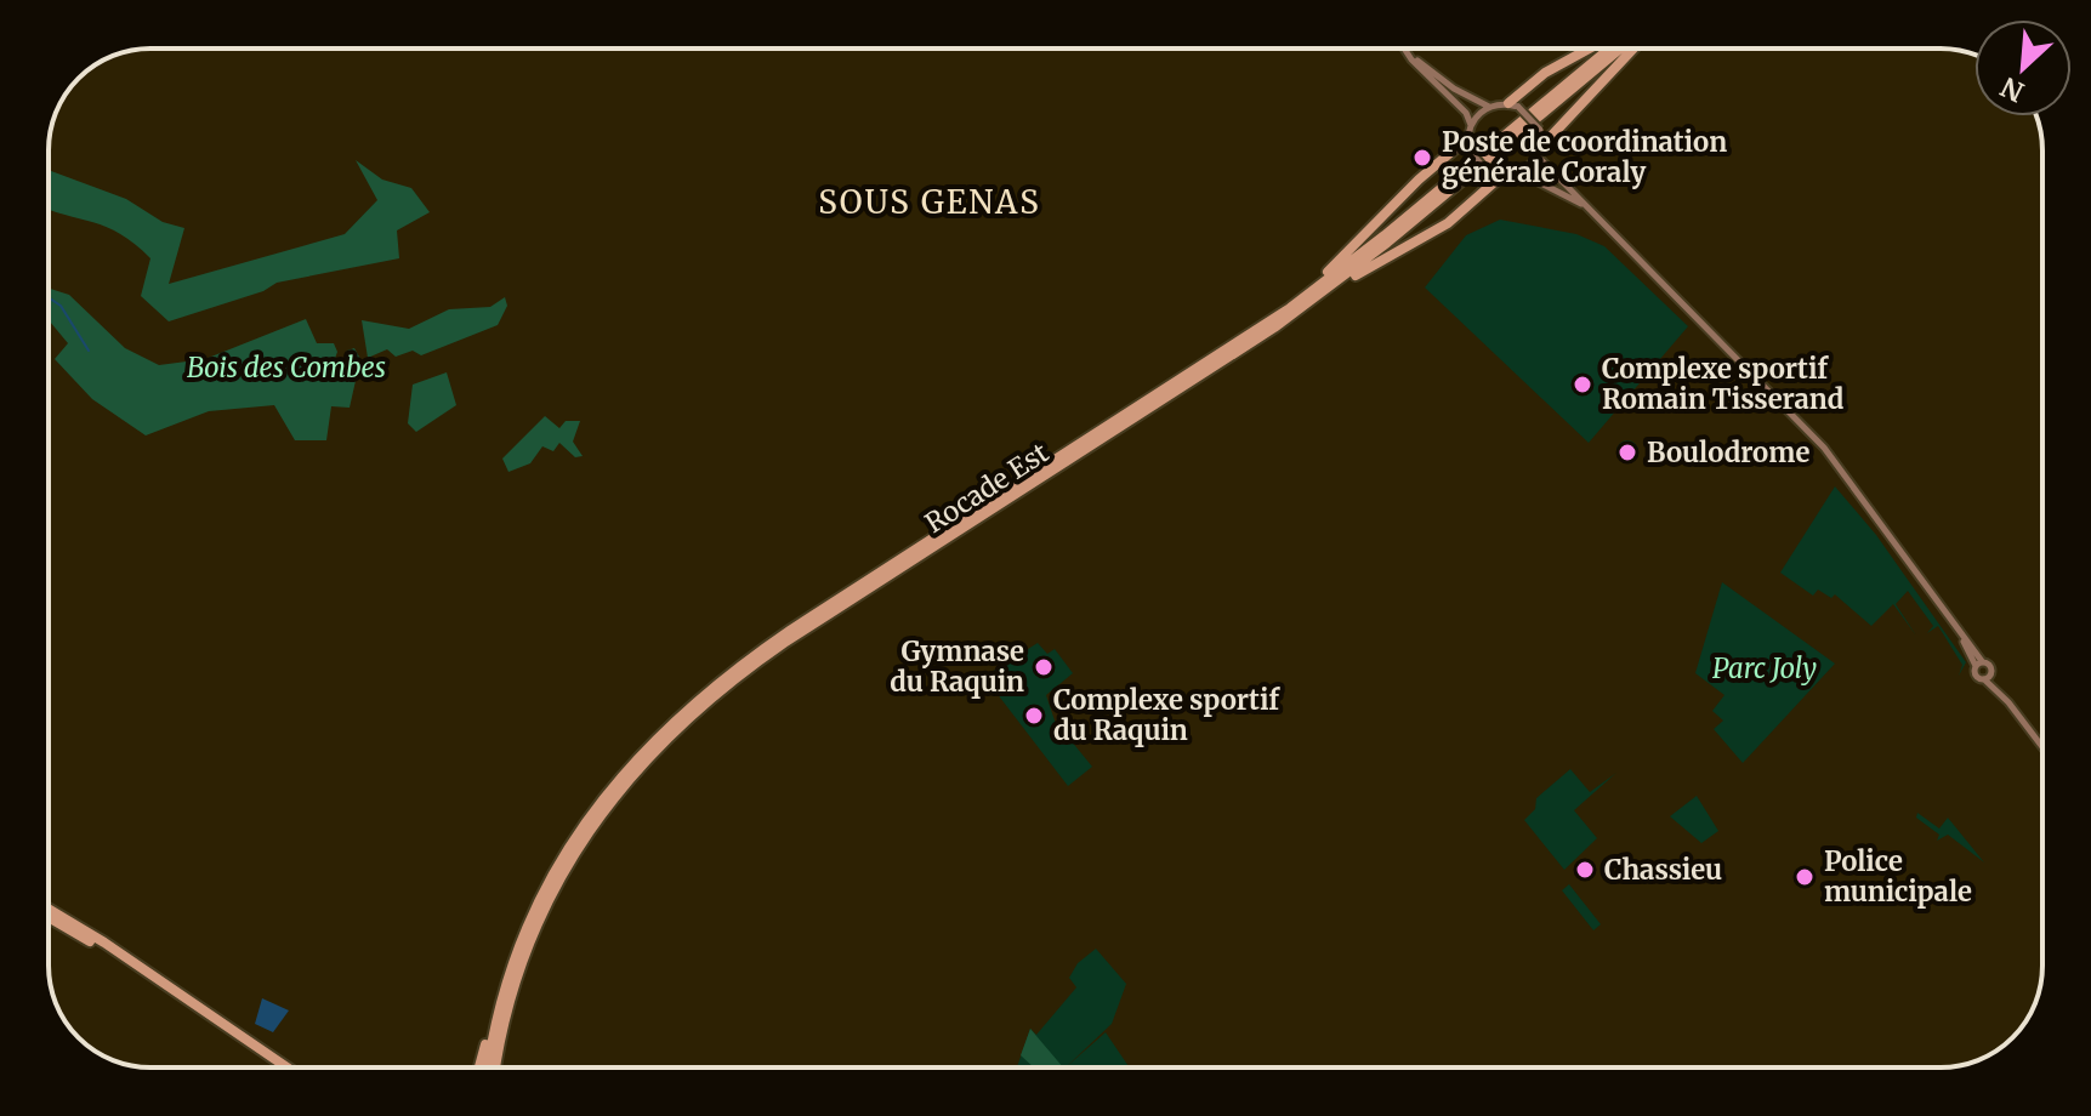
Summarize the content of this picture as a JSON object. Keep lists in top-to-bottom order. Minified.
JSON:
{"streets":{"highway":["Rocade Est"]},"districts":["SOUS GENAS"],"parks":["Bois des Combes","Parc Joly"],"places":["Poste de coordination générale Coraly","Complexe sportif Romain Tisserand","Boulodrome","Gymnase du Raquin","Complexe sportif du Raquin","Chassieu","Police municipale"],"north":"bottom left"}
